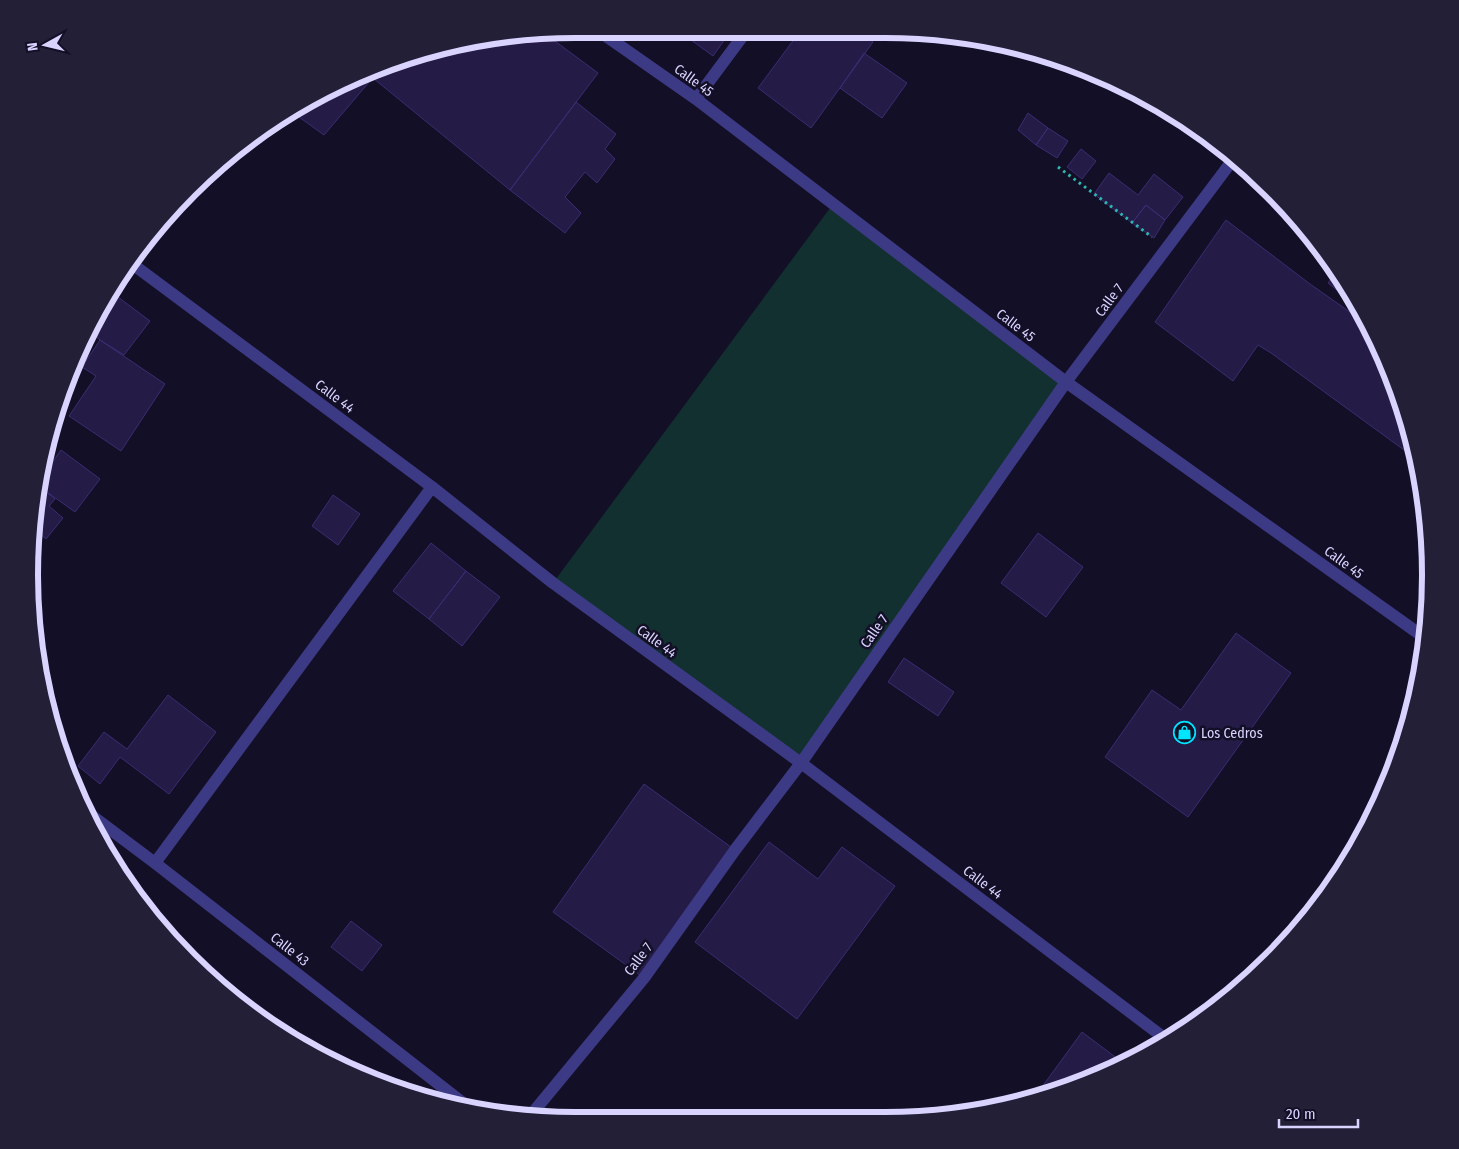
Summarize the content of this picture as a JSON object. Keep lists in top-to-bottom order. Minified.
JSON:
{"streets":{"street":["Calle 45","Calle 7","Calle 44","Calle 43"]},"crossings":[["Calle 45","Calle 7"],["Calle 7","Calle 44"]],"places":{"shop":["Los Cedros"]},"scale_bar":"20 m","north":"left"}
